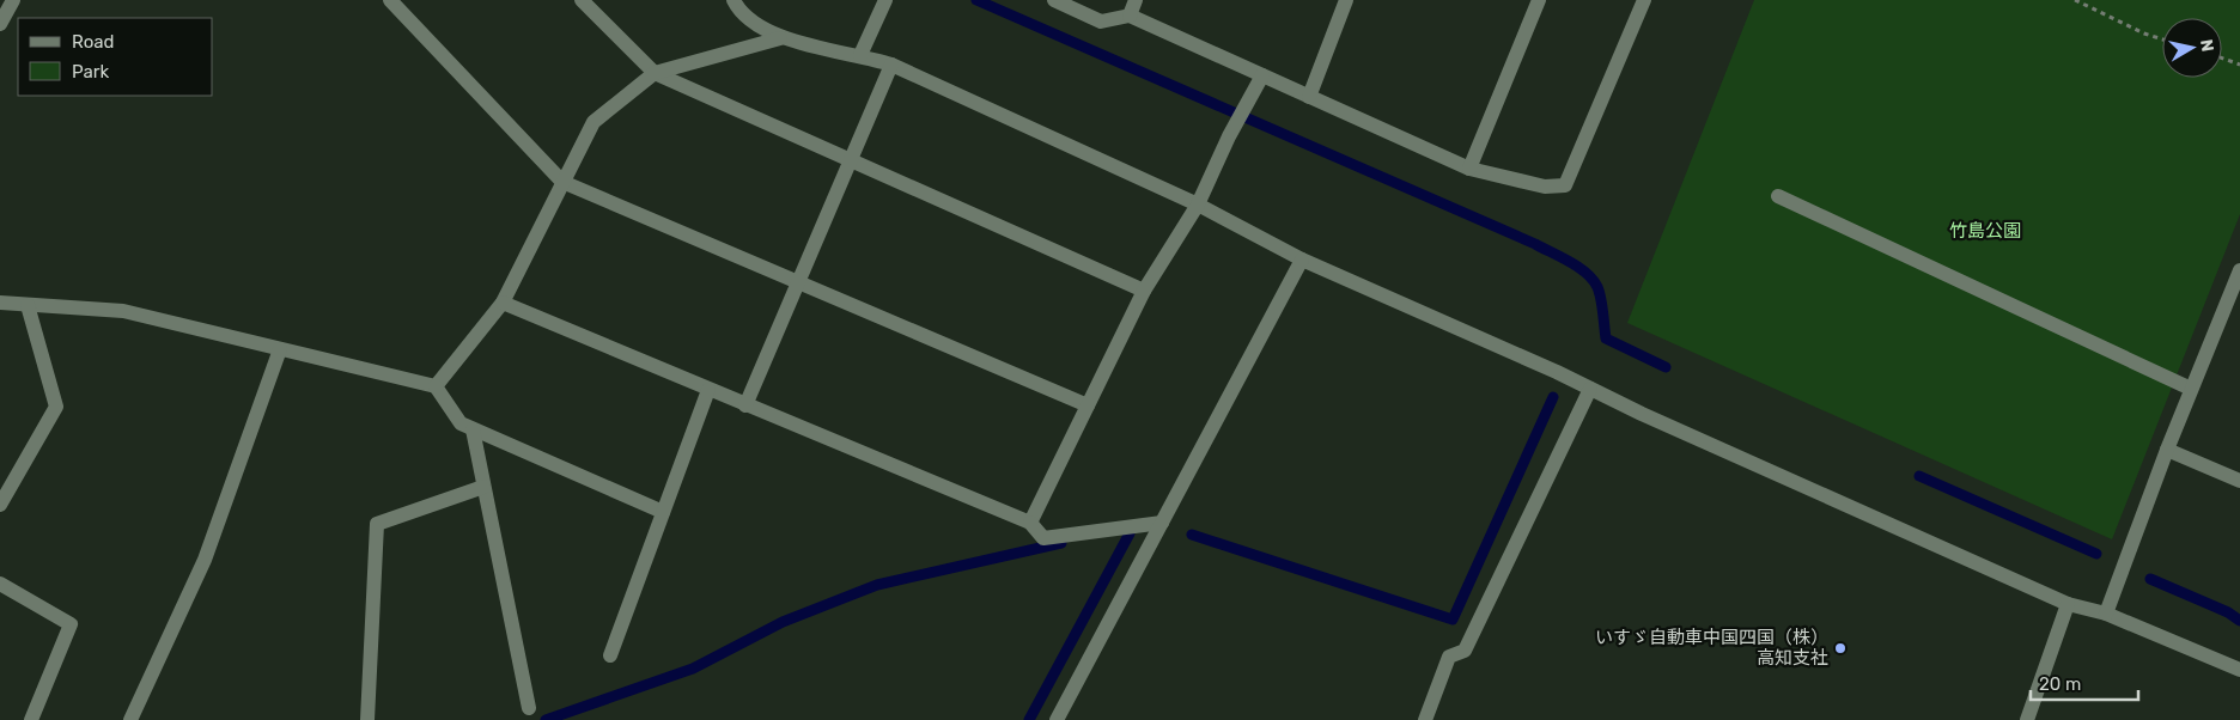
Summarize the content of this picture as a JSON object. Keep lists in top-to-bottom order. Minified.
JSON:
{"parks":["竹島公園"],"places":["いすゞ自動車中国四国（株） 高知支社"],"legend":["Road","Park"],"scale_bar":"20 m","north":"right"}
